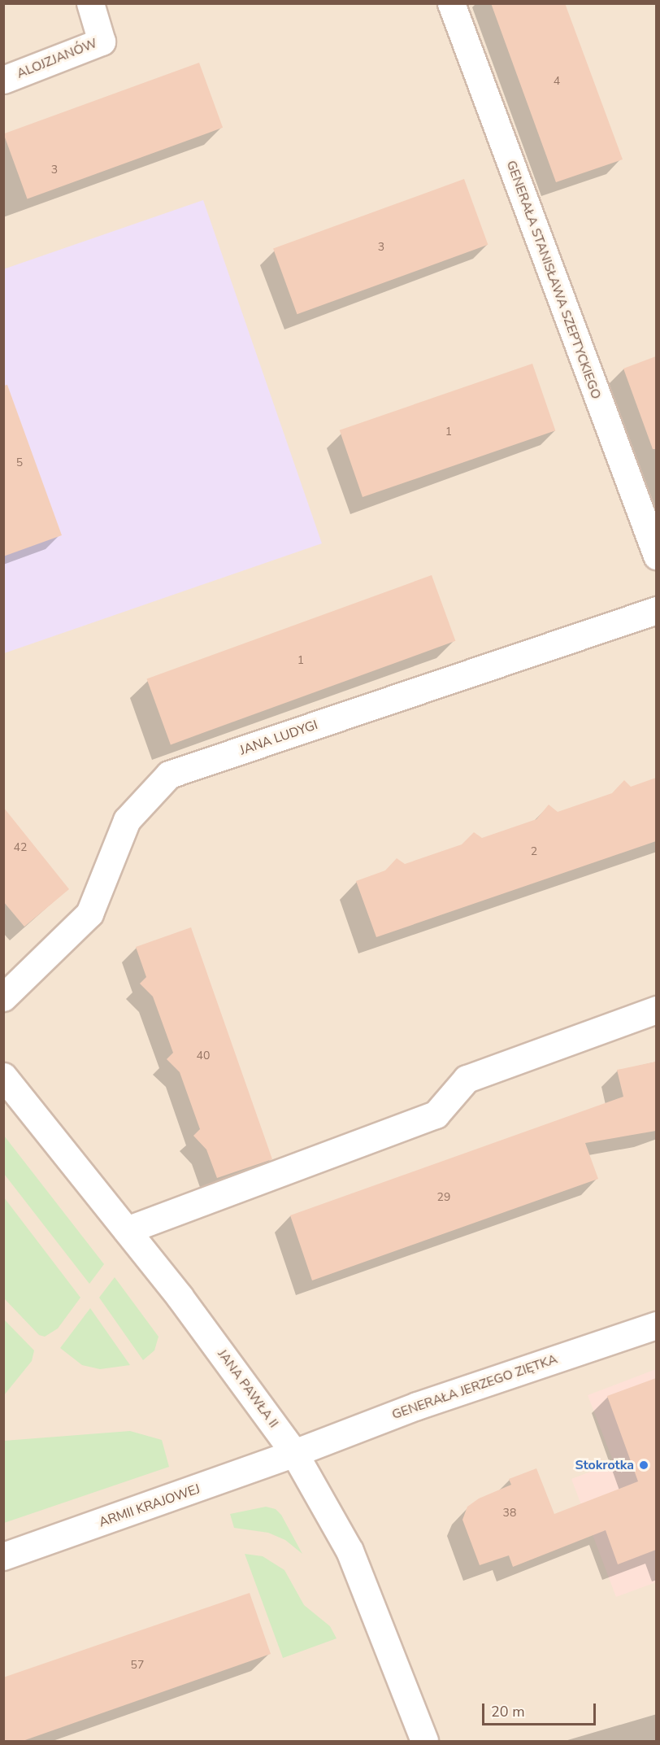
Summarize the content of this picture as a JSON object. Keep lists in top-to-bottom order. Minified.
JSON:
{"streets":{"street":["ALOJZJANÓW","GENERAŁA STANISŁAWA SZEPTYCKIEGO","JANA LUDYGI","GENERAŁA JERZEGO ZIĘTKA","JANA PAWŁA II","ARMII KRAJOWEJ"]},"crossings":[["GENERAŁA JERZEGO ZIĘTKA","JANA PAWŁA II"],["GENERAŁA JERZEGO ZIĘTKA","ARMII KRAJOWEJ"],["JANA PAWŁA II","ARMII KRAJOWEJ"]],"places":["Stokrotka"],"house_numbers":["4","3","3","1","5","1","42","2","40","29","38","57"],"scale_bar":"20 m"}
